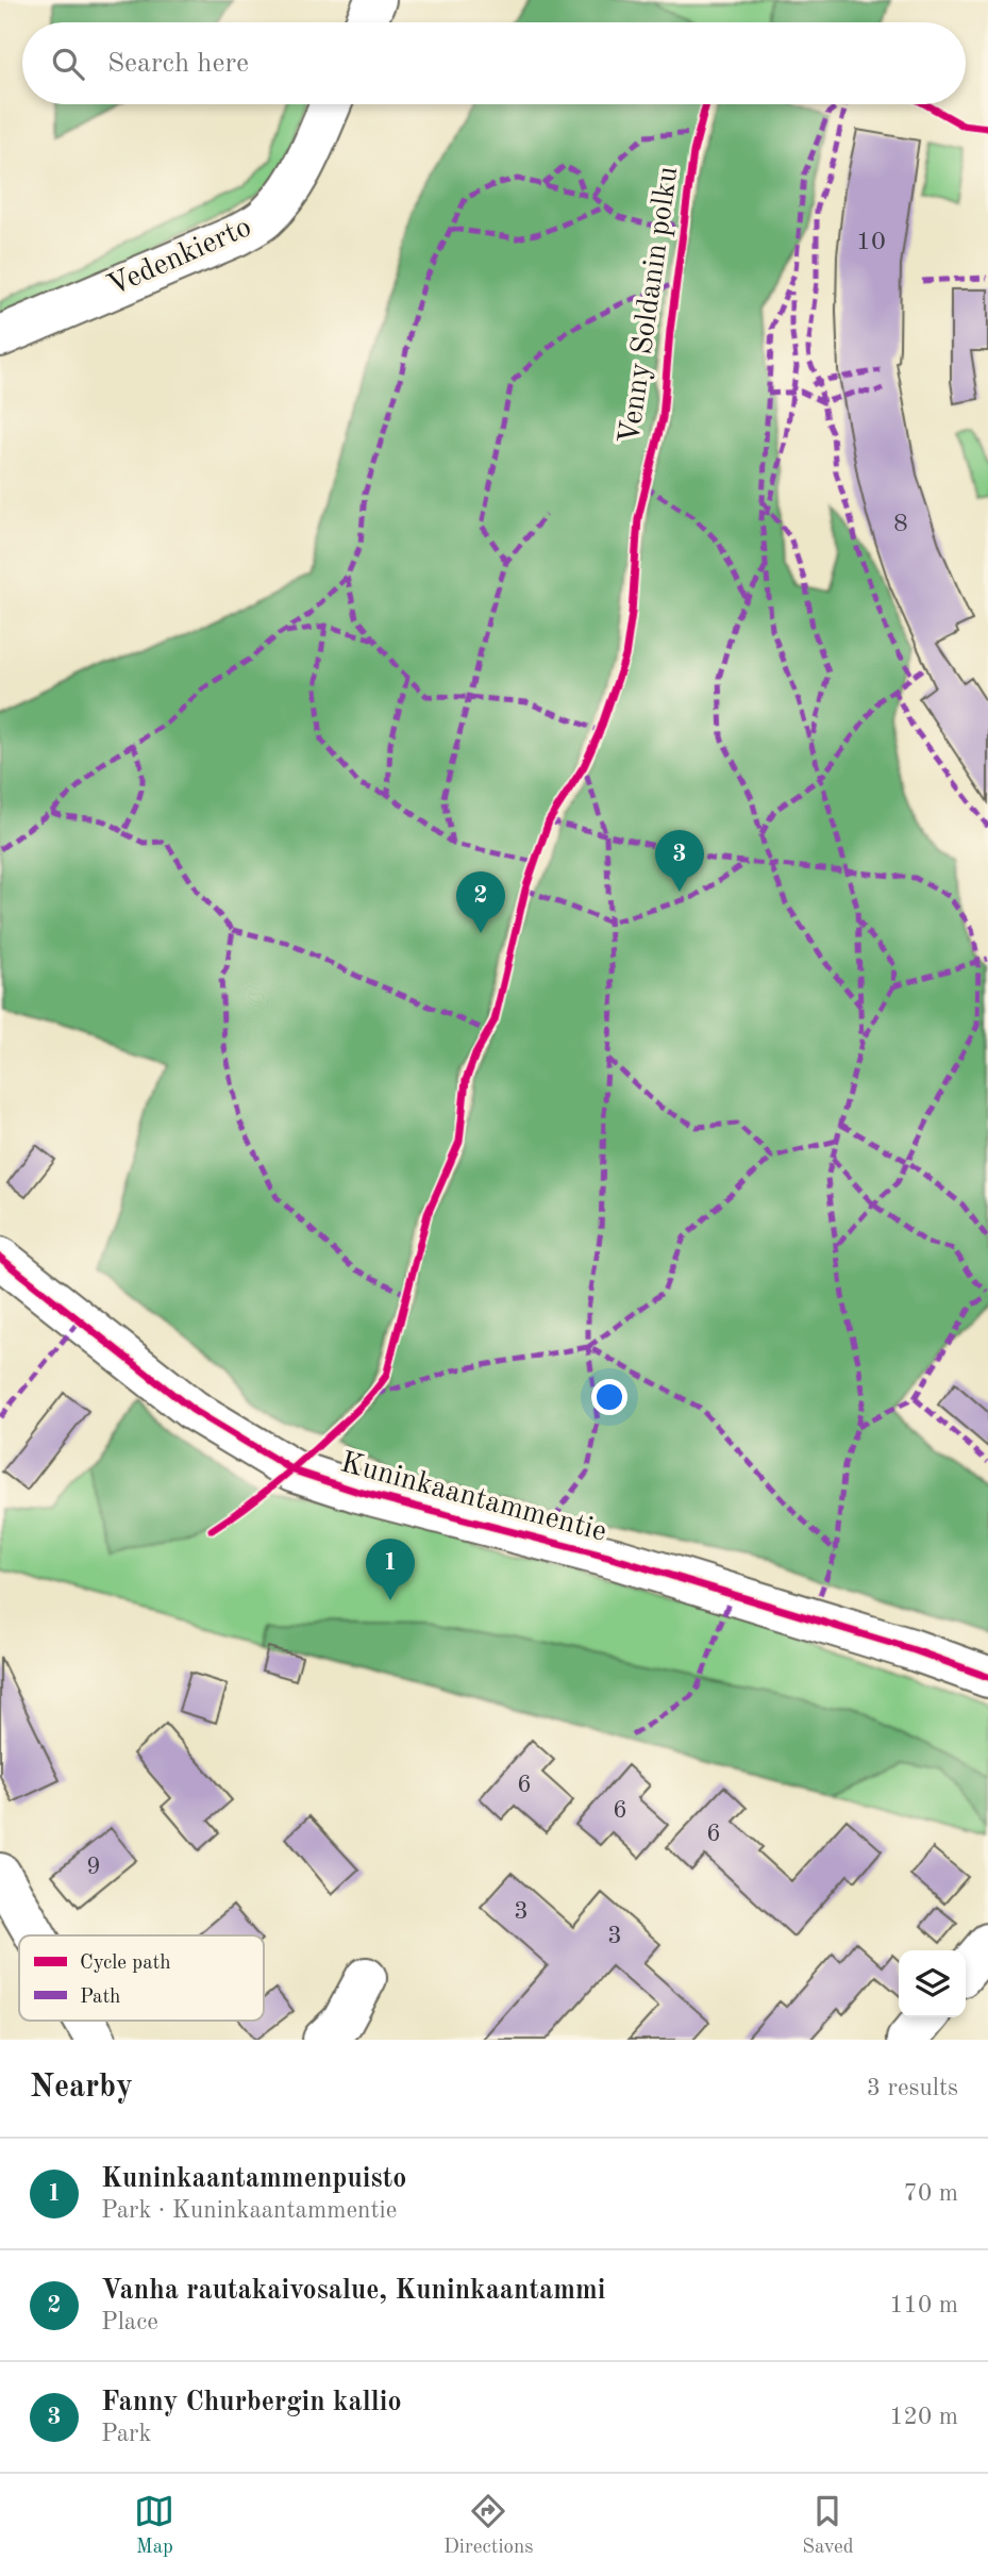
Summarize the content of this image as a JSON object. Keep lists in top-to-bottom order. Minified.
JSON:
{"streets":{"street":["Vedenkierto","Kuninkaantammentie"],"cycle path":["Venny Soldanin polku"]},"house_numbers":["10","8","6","6","6","9","3","3"],"legend":["Cycle path","Path"],"page":{"search":"Search here","pins":["3","2","1"],"heading":["Nearby","3 results"],"list":[{"mark":"1","name":"Kuninkaantammenpuisto","note":"Park · Kuninkaantammentie","value":"70 m"},{"mark":"2","name":"Vanha rautakaivosalue, Kuninkaantammi","note":"Place","value":"110 m"},{"mark":"3","name":"Fanny Churbergin kallio","note":"Park","value":"120 m"}],"nav":["Map","Directions","Saved"]}}
